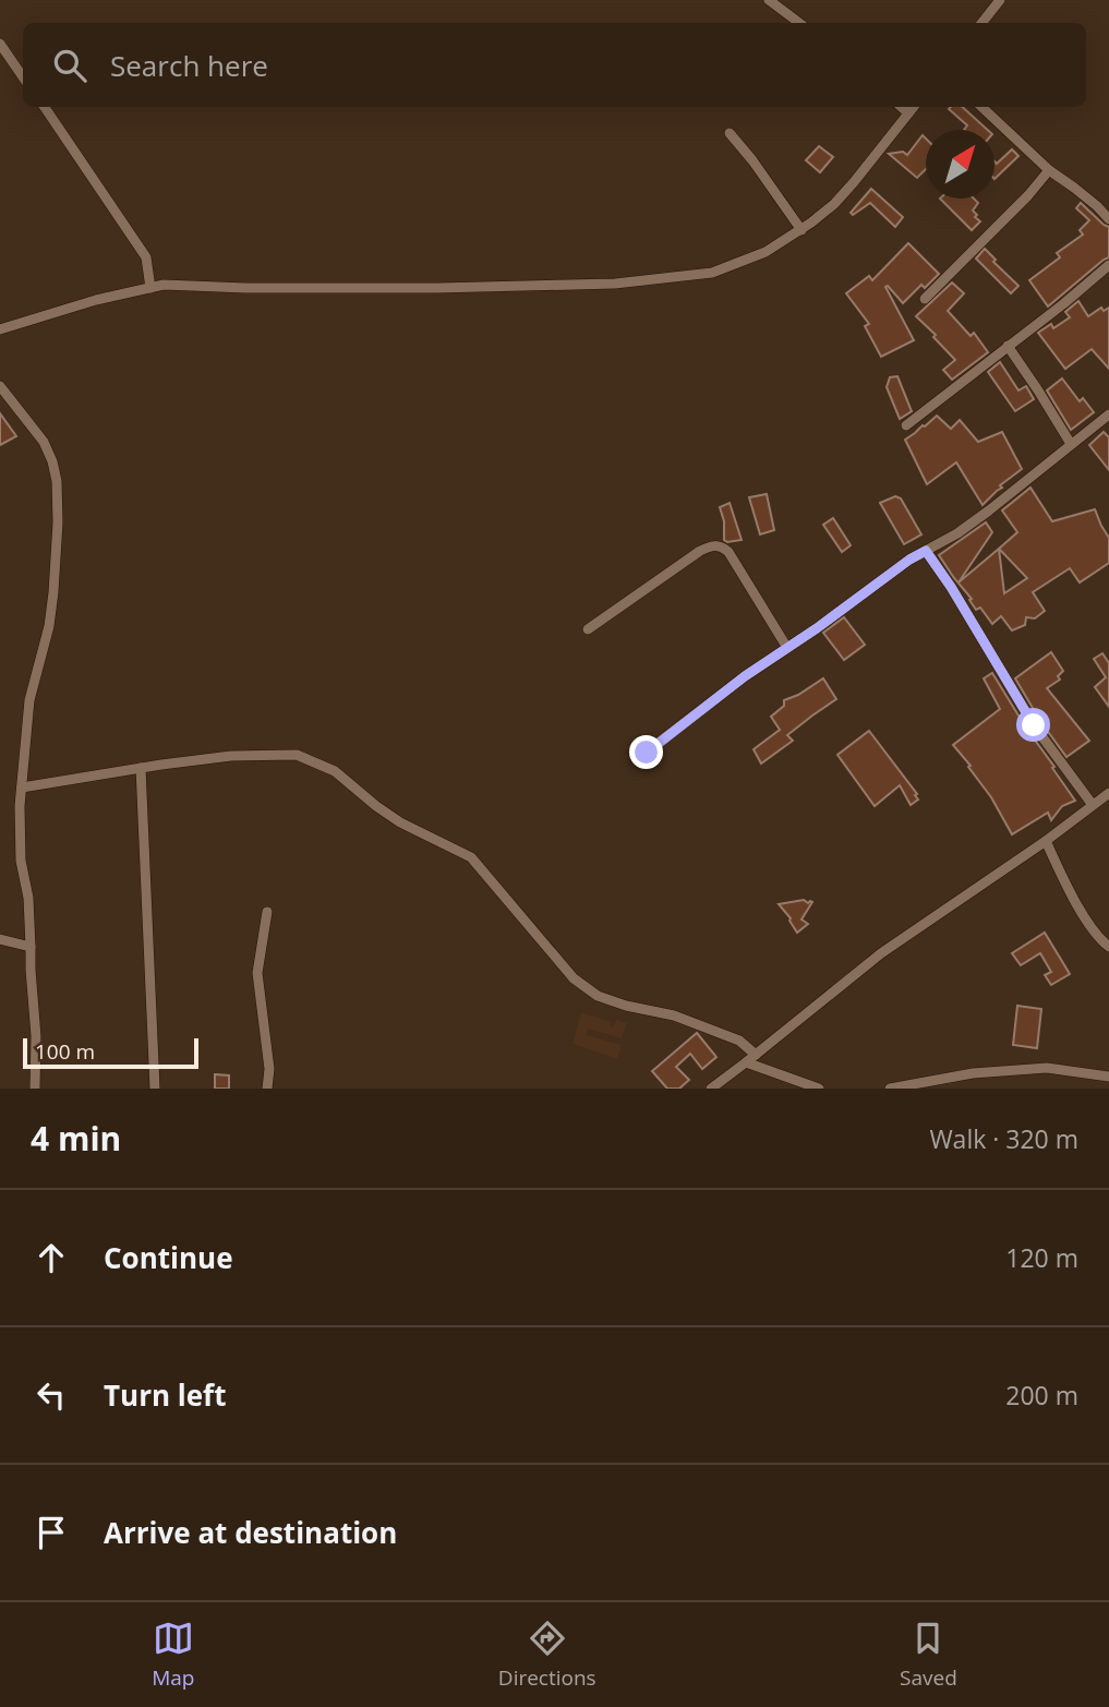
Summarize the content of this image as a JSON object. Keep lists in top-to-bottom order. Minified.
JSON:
{"scale_bar":"100 m","north":"top right","page":{"search":"Search here","scale":"100 m","heading":["4 min","Walk · 320 m"],"list":[["Continue","120 m"],["Turn left","200 m"],"Arrive at destination"],"nav":["Map","Directions","Saved"]}}
